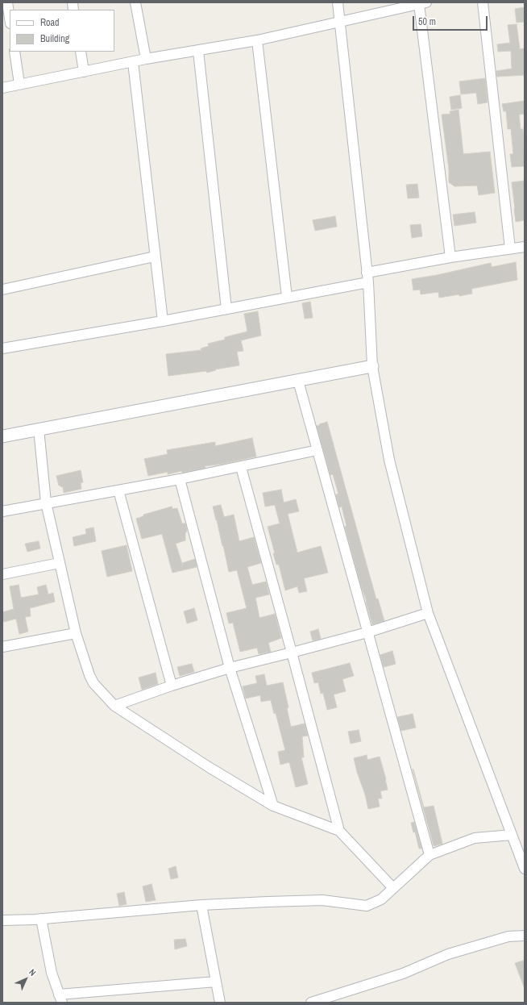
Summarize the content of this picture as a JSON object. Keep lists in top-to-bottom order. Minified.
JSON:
{"legend":["Road","Building"],"scale_bar":"50 m","north":"top right"}
